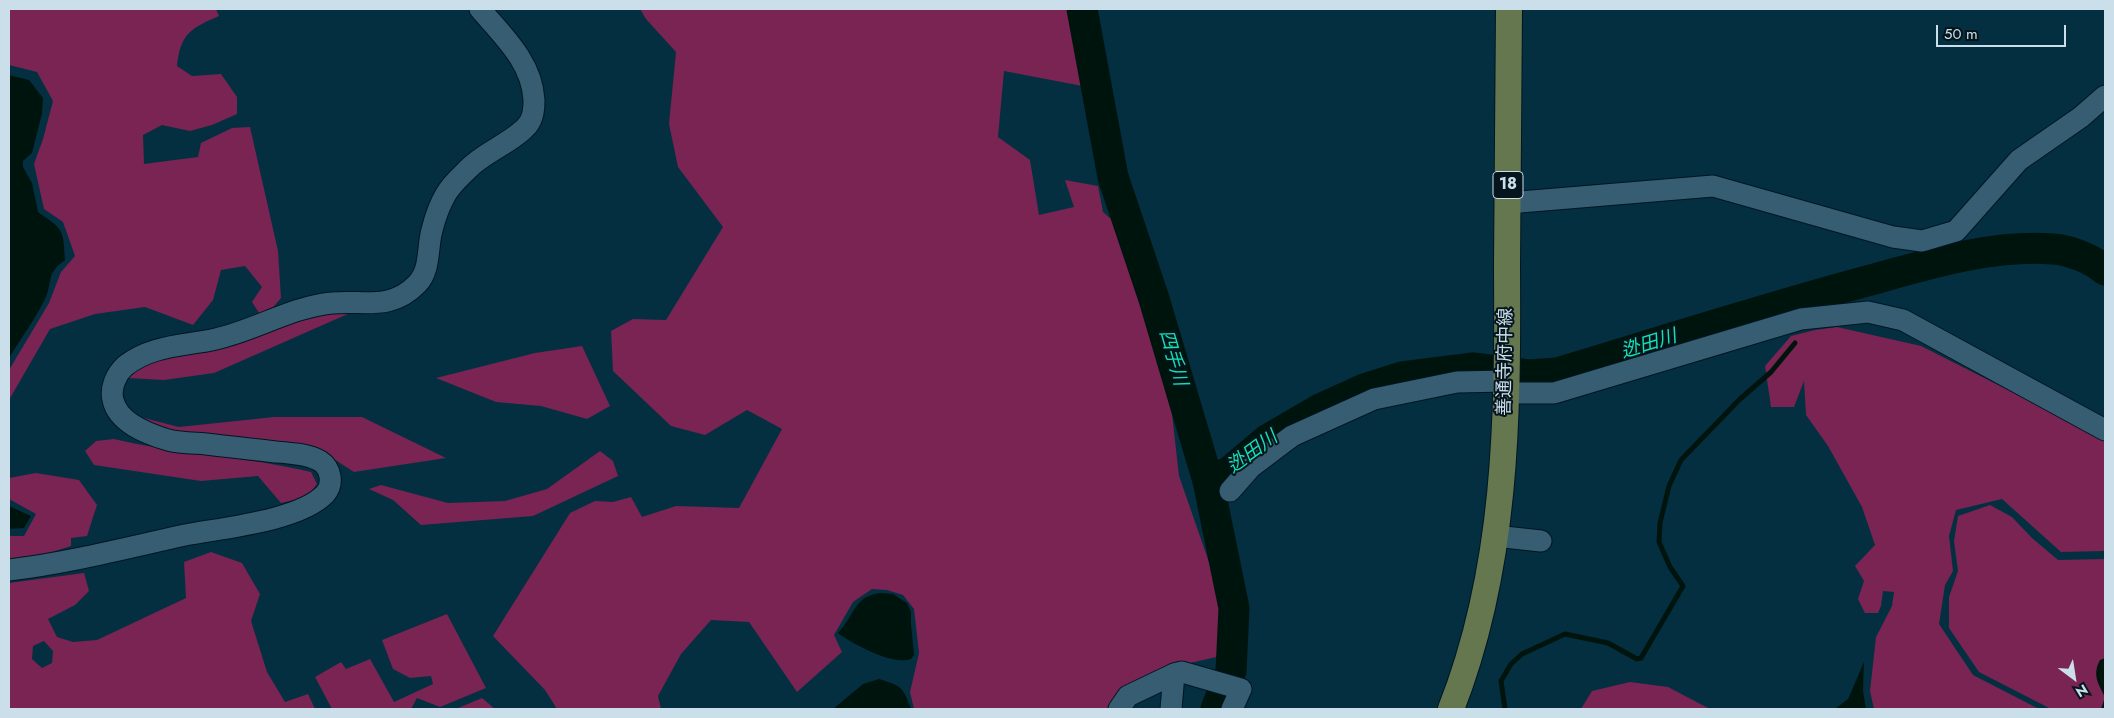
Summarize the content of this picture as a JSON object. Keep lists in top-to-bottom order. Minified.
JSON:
{"streets":{"main road":["18","善通寺府中線"]},"water":["迯田川","四手川"],"scale_bar":"50 m","north":"bottom right"}
